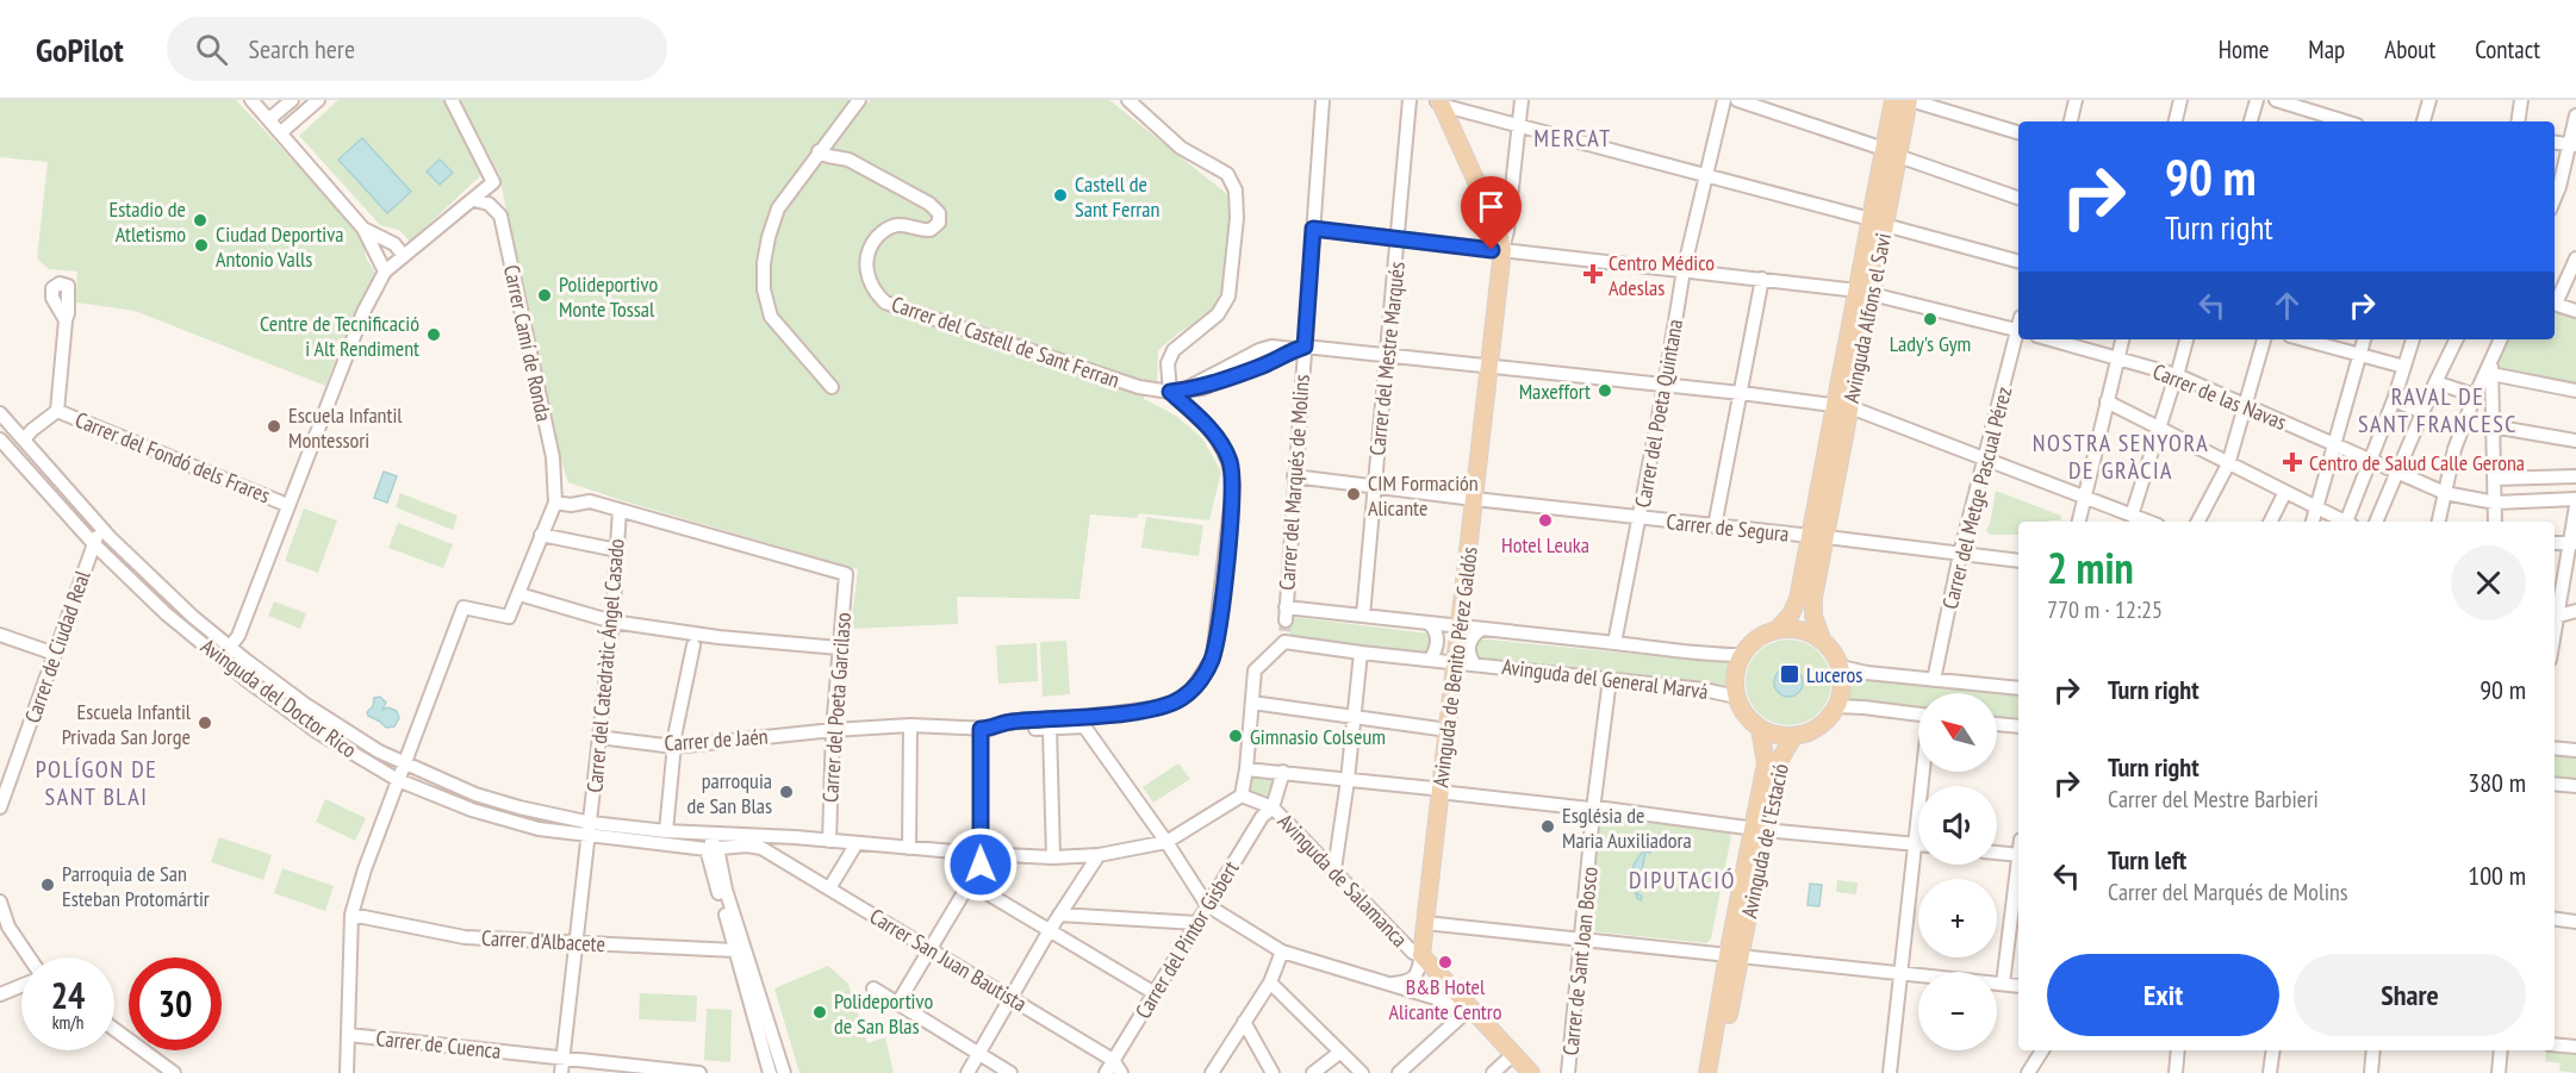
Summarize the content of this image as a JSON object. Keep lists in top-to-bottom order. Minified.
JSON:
{"streets":{"main road":["Avinguda Alfons el Savi","Avinguda de Benito Pérez Galdós","Avinguda de l'Estació","Avinguda de Salamanca"],"street":["Carrer del Castell de Sant Ferran","Carrer Camí de Ronda","Carrer del Mestre Marqués","Carrer de las Navas","Carrer del Poeta Quintana","Carrer del Fondó dels Frares","Carrer del Marqués de Molins","Carrer del Metge Pascual Pérez","Carrer de Segura","Carrer de Ciudad Real","Carrer del Catedràtic Ángel Casado","Avinguda del General Marvá","Avinguda del Doctor Rico","Carrer del Poeta Garcilaso","Carrer de Jaén","Carrer del Pintor Gisbert","Carrer d'Albacete","Carrer San Juan Bautista","Carrer de Sant Joan Bosco","Carrer de Cuenca"]},"crossings":[["Avinguda Alfons el Savi","Carrer de Segura"],["Avinguda Alfons el Savi","Avinguda del General Marvá"],["Avinguda Alfons el Savi","Avinguda de l'Estació"],["Carrer del Mestre Marqués","Carrer de Segura"],["Carrer del Mestre Marqués","Avinguda del General Marvá"],["Carrer del Poeta Quintana","Carrer de Segura"],["Carrer del Poeta Quintana","Avinguda del General Marvá"],["Carrer del Marqués de Molins","Carrer de Segura"],["Carrer del Marqués de Molins","Avinguda del General Marvá"],["Carrer del Metge Pascual Pérez","Carrer de Segura"],["Carrer de Segura","Avinguda de Benito Pérez Galdós"],["Carrer de Ciudad Real","Avinguda del Doctor Rico"],["Carrer del Catedràtic Ángel Casado","Avinguda del Doctor Rico"],["Carrer del Catedràtic Ángel Casado","Carrer del Poeta Garcilaso"],["Carrer del Catedràtic Ángel Casado","Carrer de Jaén"],["Carrer del Catedràtic Ángel Casado","Carrer d'Albacete"],["Carrer del Catedràtic Ángel Casado","Carrer de Cuenca"],["Avinguda de Benito Pérez Galdós","Avinguda del General Marvá"],["Avinguda de Benito Pérez Galdós","Avinguda de Salamanca"],["Avinguda del General Marvá","Avinguda de l'Estació"],["Avinguda del General Marvá","Carrer de Sant Joan Bosco"],["Avinguda del Doctor Rico","Carrer San Juan Bautista"],["Carrer del Poeta Garcilaso","Carrer de Jaén"],["Avinguda de Salamanca","Carrer del Pintor Gisbert"],["Carrer del Pintor Gisbert","Carrer San Juan Bautista"]],"districts":["MERCAT","RAVAL DE SANT FRANCESC","NOSTRA SENYORA DE GRÀCIA","POLÍGON DE SANT BLAI","DIPUTACIÓ"],"places":{"other":["Castell de Sant Ferran","Estadio de Atletismo","Ciudad Deportiva Antonio Valls","Polideportivo Monte Tossal","Lady's Gym","Centre de Tecnificació i Alt Rendiment","Maxeffort","Escuela Infantil Montessori","CIM Formación Alicante","Hotel Leuka","Escuela Infantil Privada San Jorge","Gimnasio Colseum","parroquia de San Blas","Església de Maria Auxiliadora","Parroquia de San Esteban Protomártir","B&B Hotel Alicante Centro","Polideportivo de San Blas"],"health":["Centro Médico Adeslas","Centro de Salud Calle Gerona"],"transit":["Luceros"]},"north":"top left","page":{"header":"GoPilot","search":"Search here","nav":["Home","Map","About","Contact"],"turn":["90 m","Turn right"],"heading":["2 min","770 m · 12:25"],"list":[{"name":"Turn right","value":"90 m"},{"name":"Turn right","note":"Carrer del Mestre Barbieri","value":"380 m"},{"name":"Turn left","note":"Carrer del Marqués de Molins","value":"100 m"}],"map_buttons":["+","−"],"buttons":["Exit","Share"],"speed":"24 km/h","limit":"30"}}
